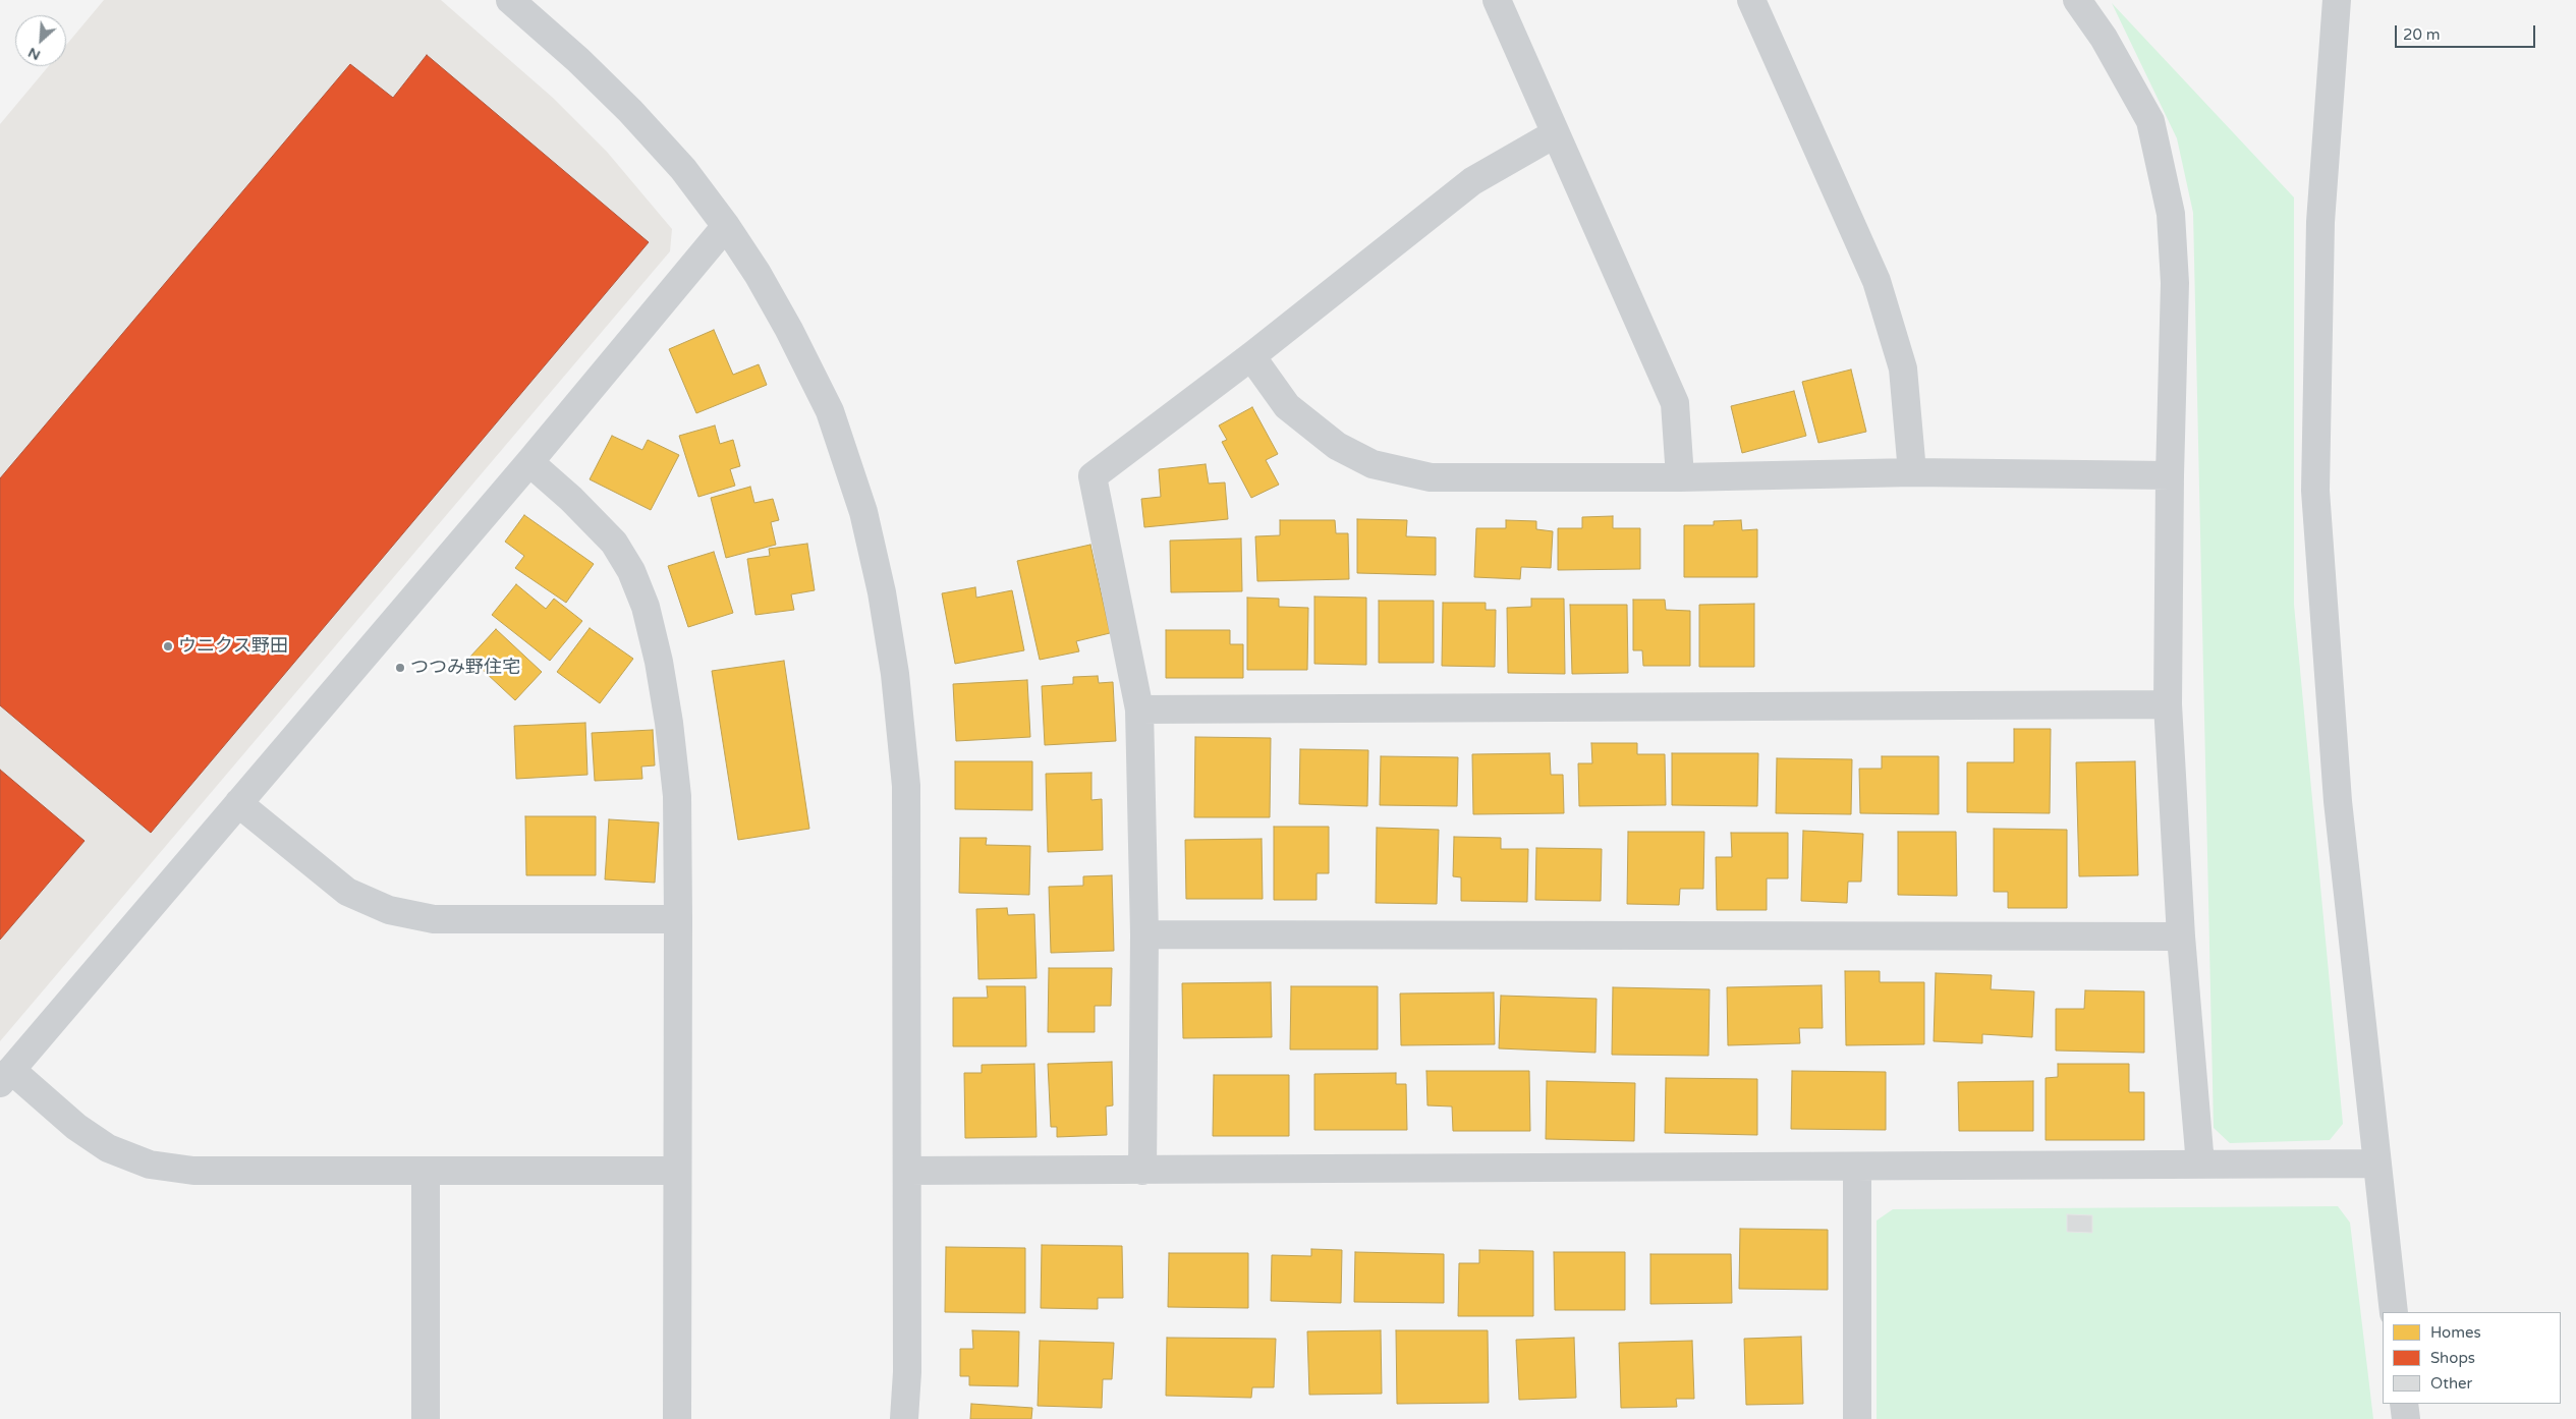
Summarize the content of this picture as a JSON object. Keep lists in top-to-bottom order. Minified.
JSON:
{"places":["ウニクス野田","つつみ野住宅"],"legend":["Homes","Shops","Other"],"scale_bar":"20 m","north":"bottom left"}
